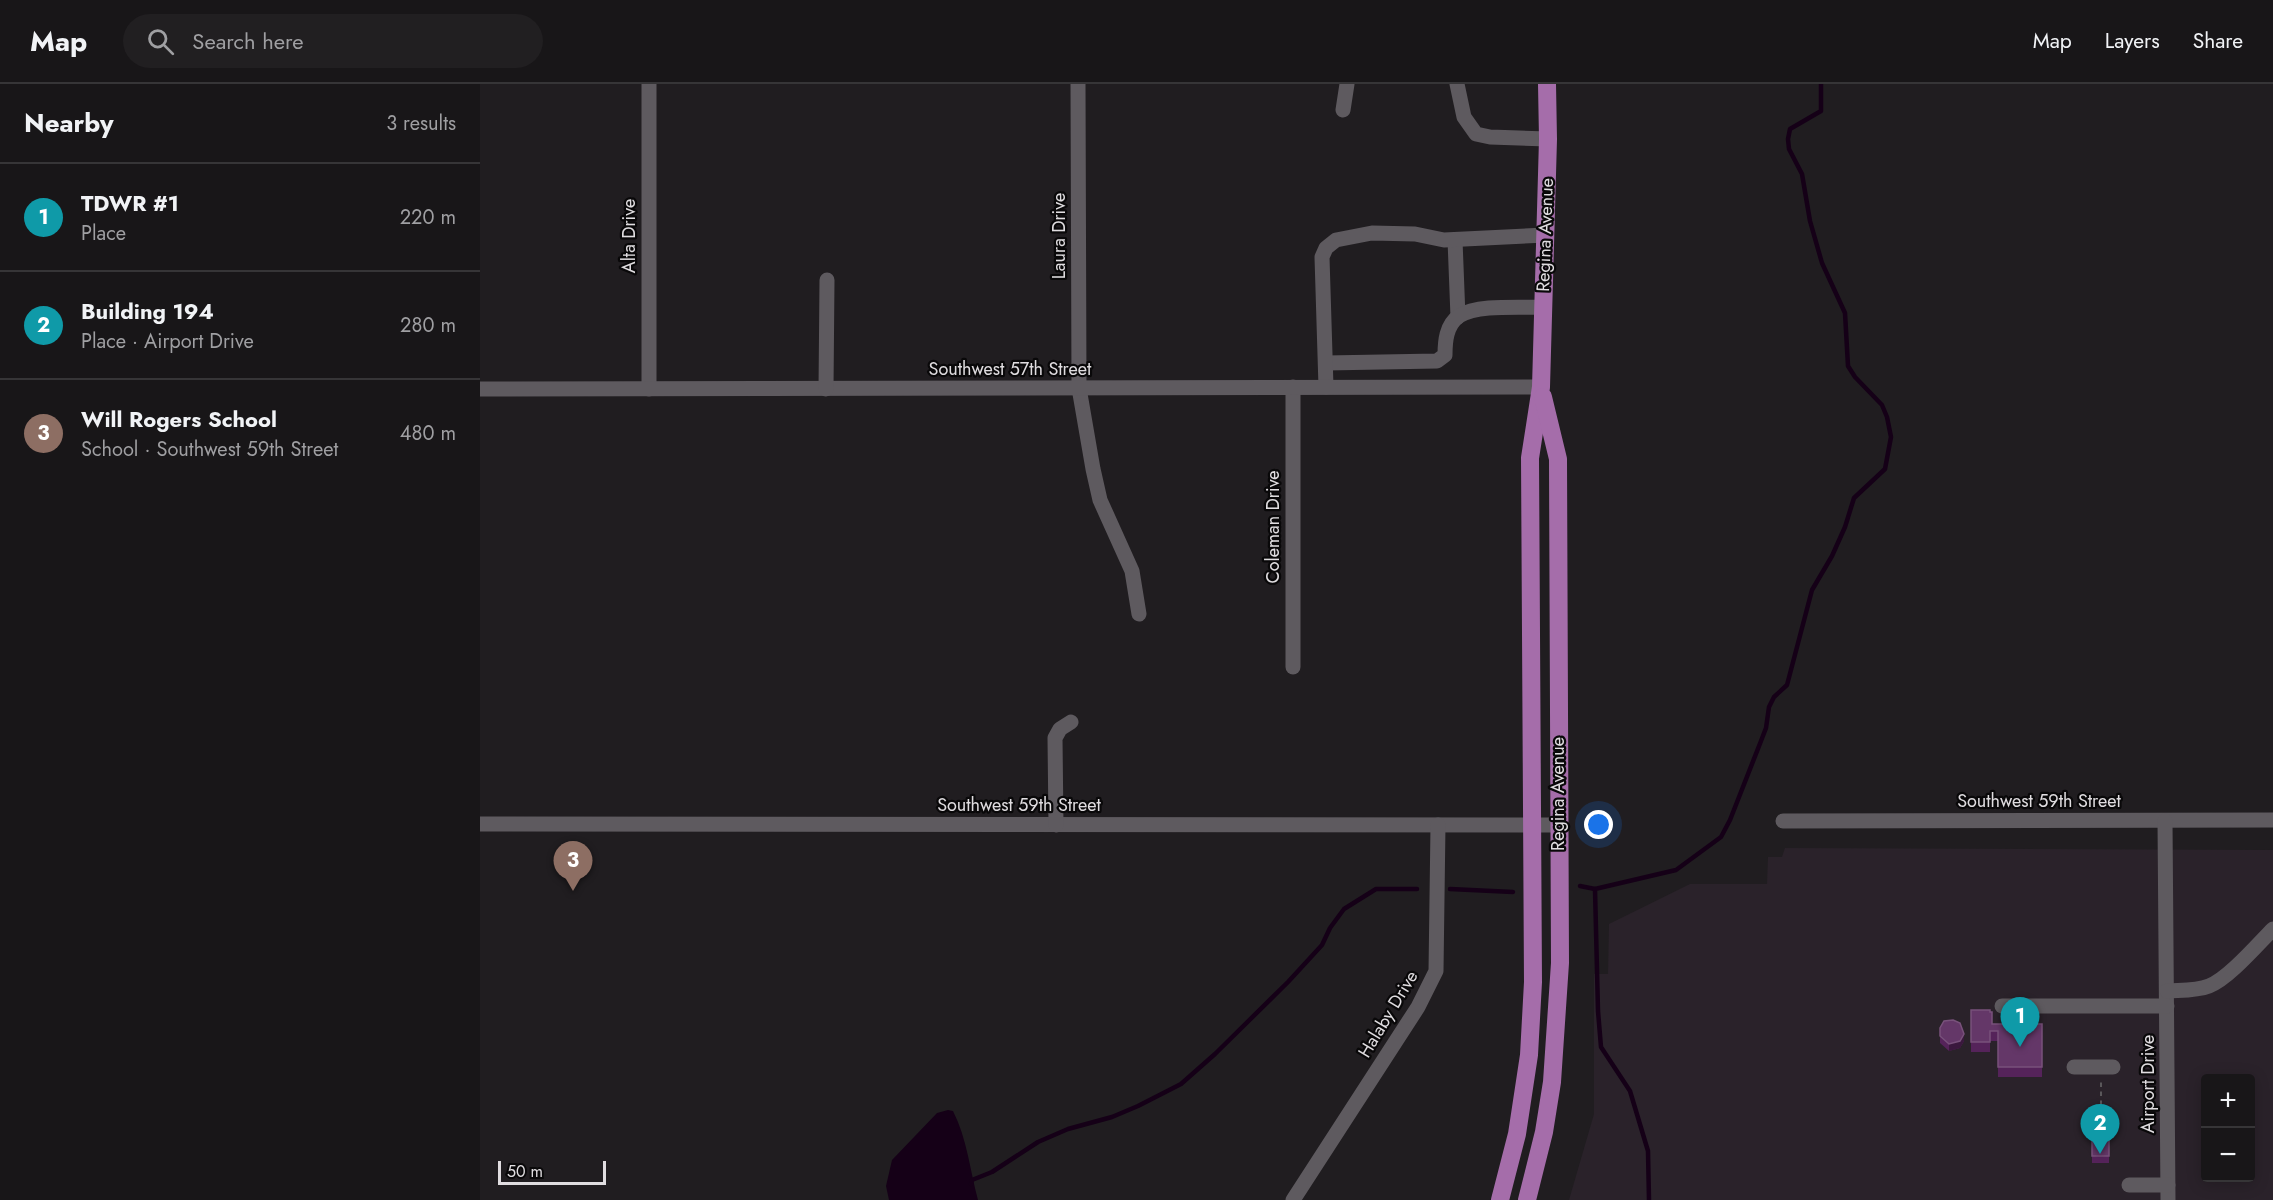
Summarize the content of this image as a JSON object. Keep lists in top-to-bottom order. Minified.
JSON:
{"streets":{"main road":["Regina Avenue"],"street":["Alta Drive","Laura Drive","Southwest 57th Street","Coleman Drive","Southwest 59th Street","Halaby Drive","Airport Drive"]},"crossings":[["Regina Avenue","Southwest 57th Street"],["Regina Avenue","Southwest 59th Street"],["Alta Drive","Southwest 57th Street"],["Laura Drive","Southwest 57th Street"],["Southwest 57th Street","Coleman Drive"],["Southwest 59th Street","Halaby Drive"],["Southwest 59th Street","Airport Drive"]],"scale_bar":"50 m","page":{"header":"Map","search":"Search here","nav":["Map","Layers","Share"],"heading":["Nearby","3 results"],"list":[{"mark":"1","name":"TDWR #1","note":"Place","value":"220 m"},{"mark":"2","name":"Building 194","note":"Place · Airport Drive","value":"280 m"},{"mark":"3","name":"Will Rogers School","note":"School · Southwest 59th Street","value":"480 m"}],"pins":["3","1","2"],"map_buttons":["+","−"],"scale":"50 m"}}
